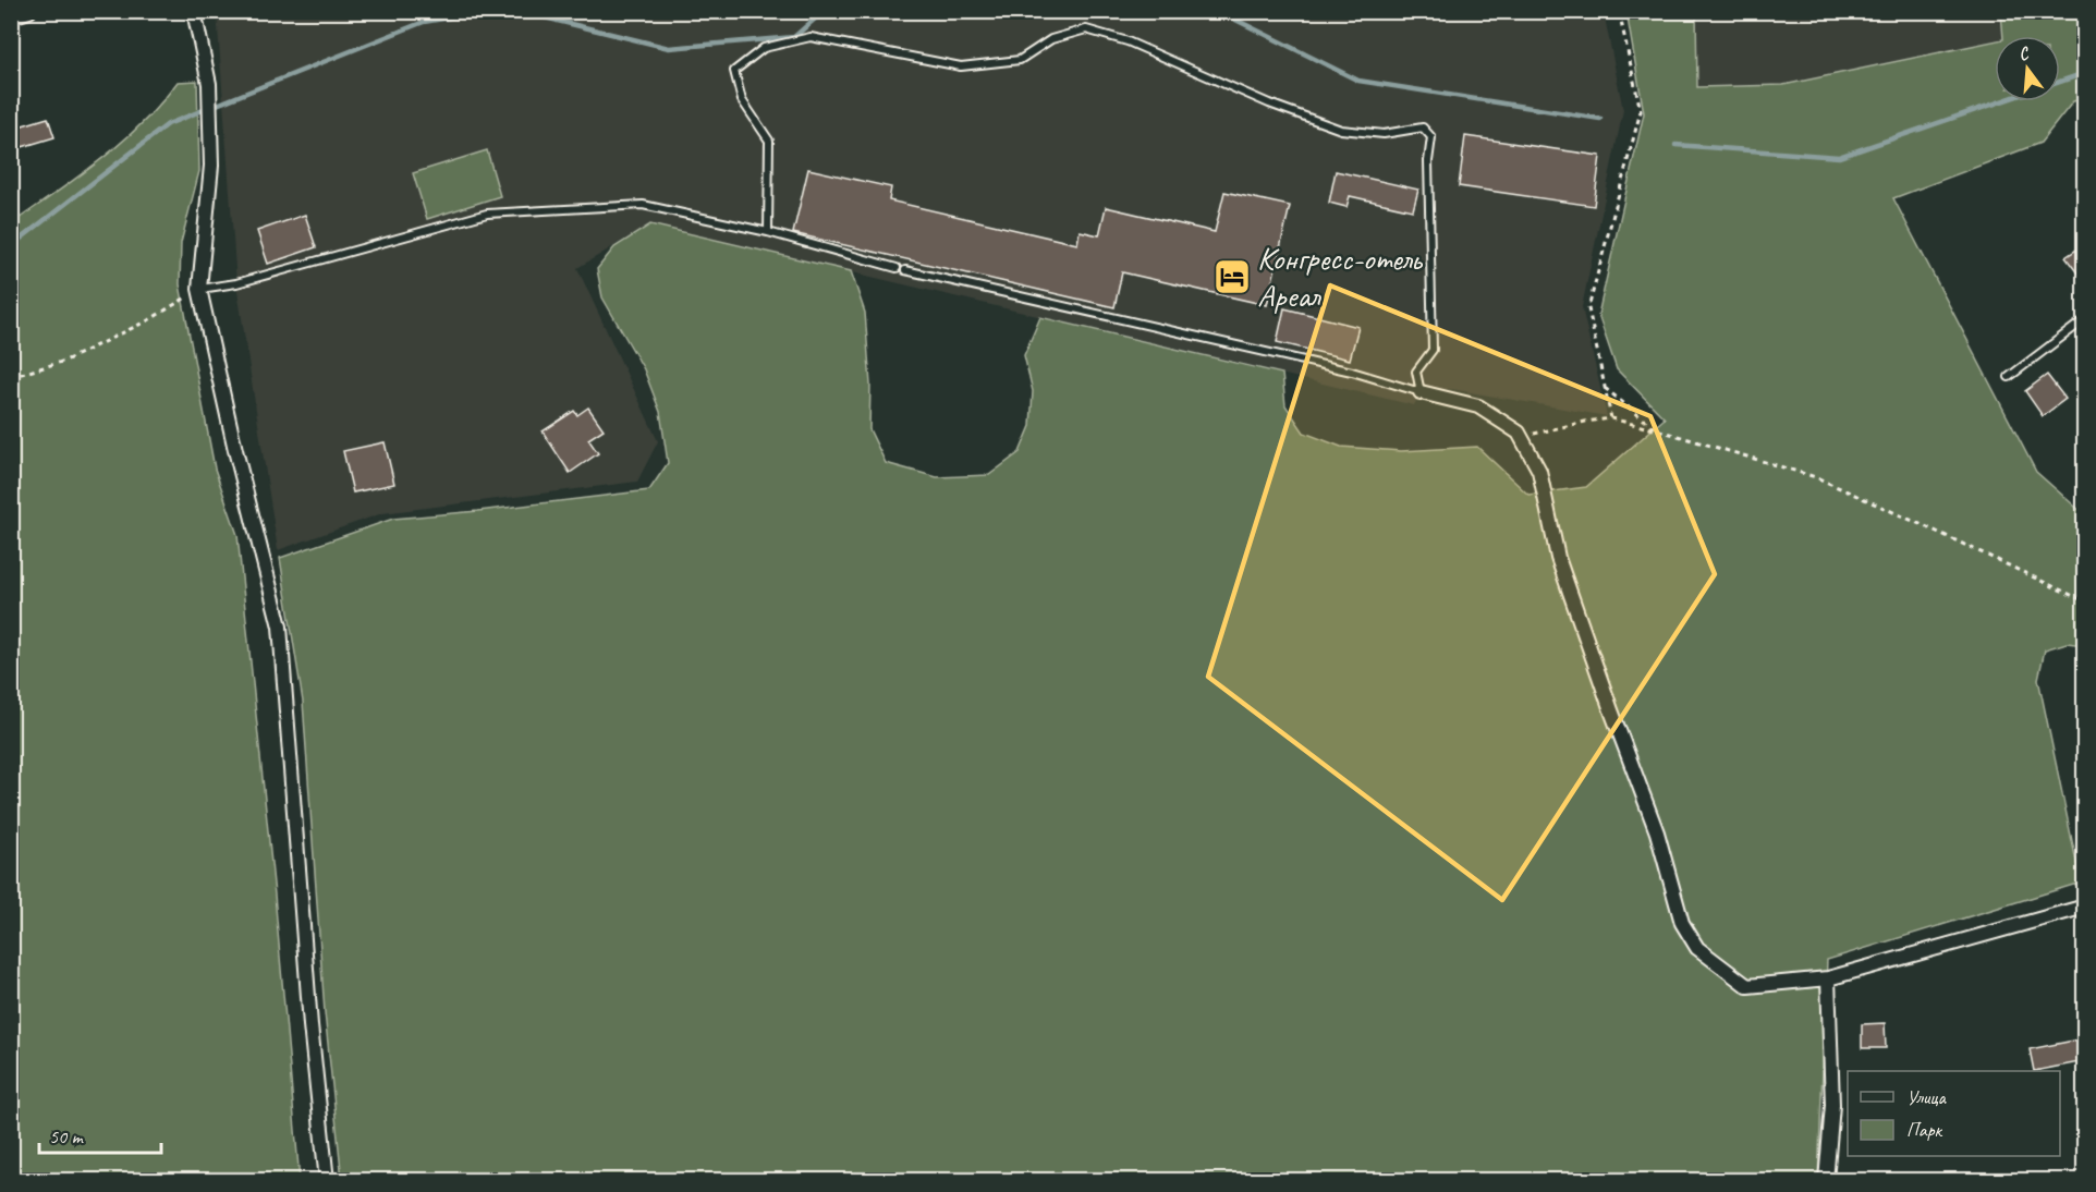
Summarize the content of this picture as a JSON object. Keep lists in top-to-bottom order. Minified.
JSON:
{"places":{"hotel":["Конгресс-отель Ареал"]},"legend":["Улица","Парк"],"scale_bar":"50 m","north":"top"}
